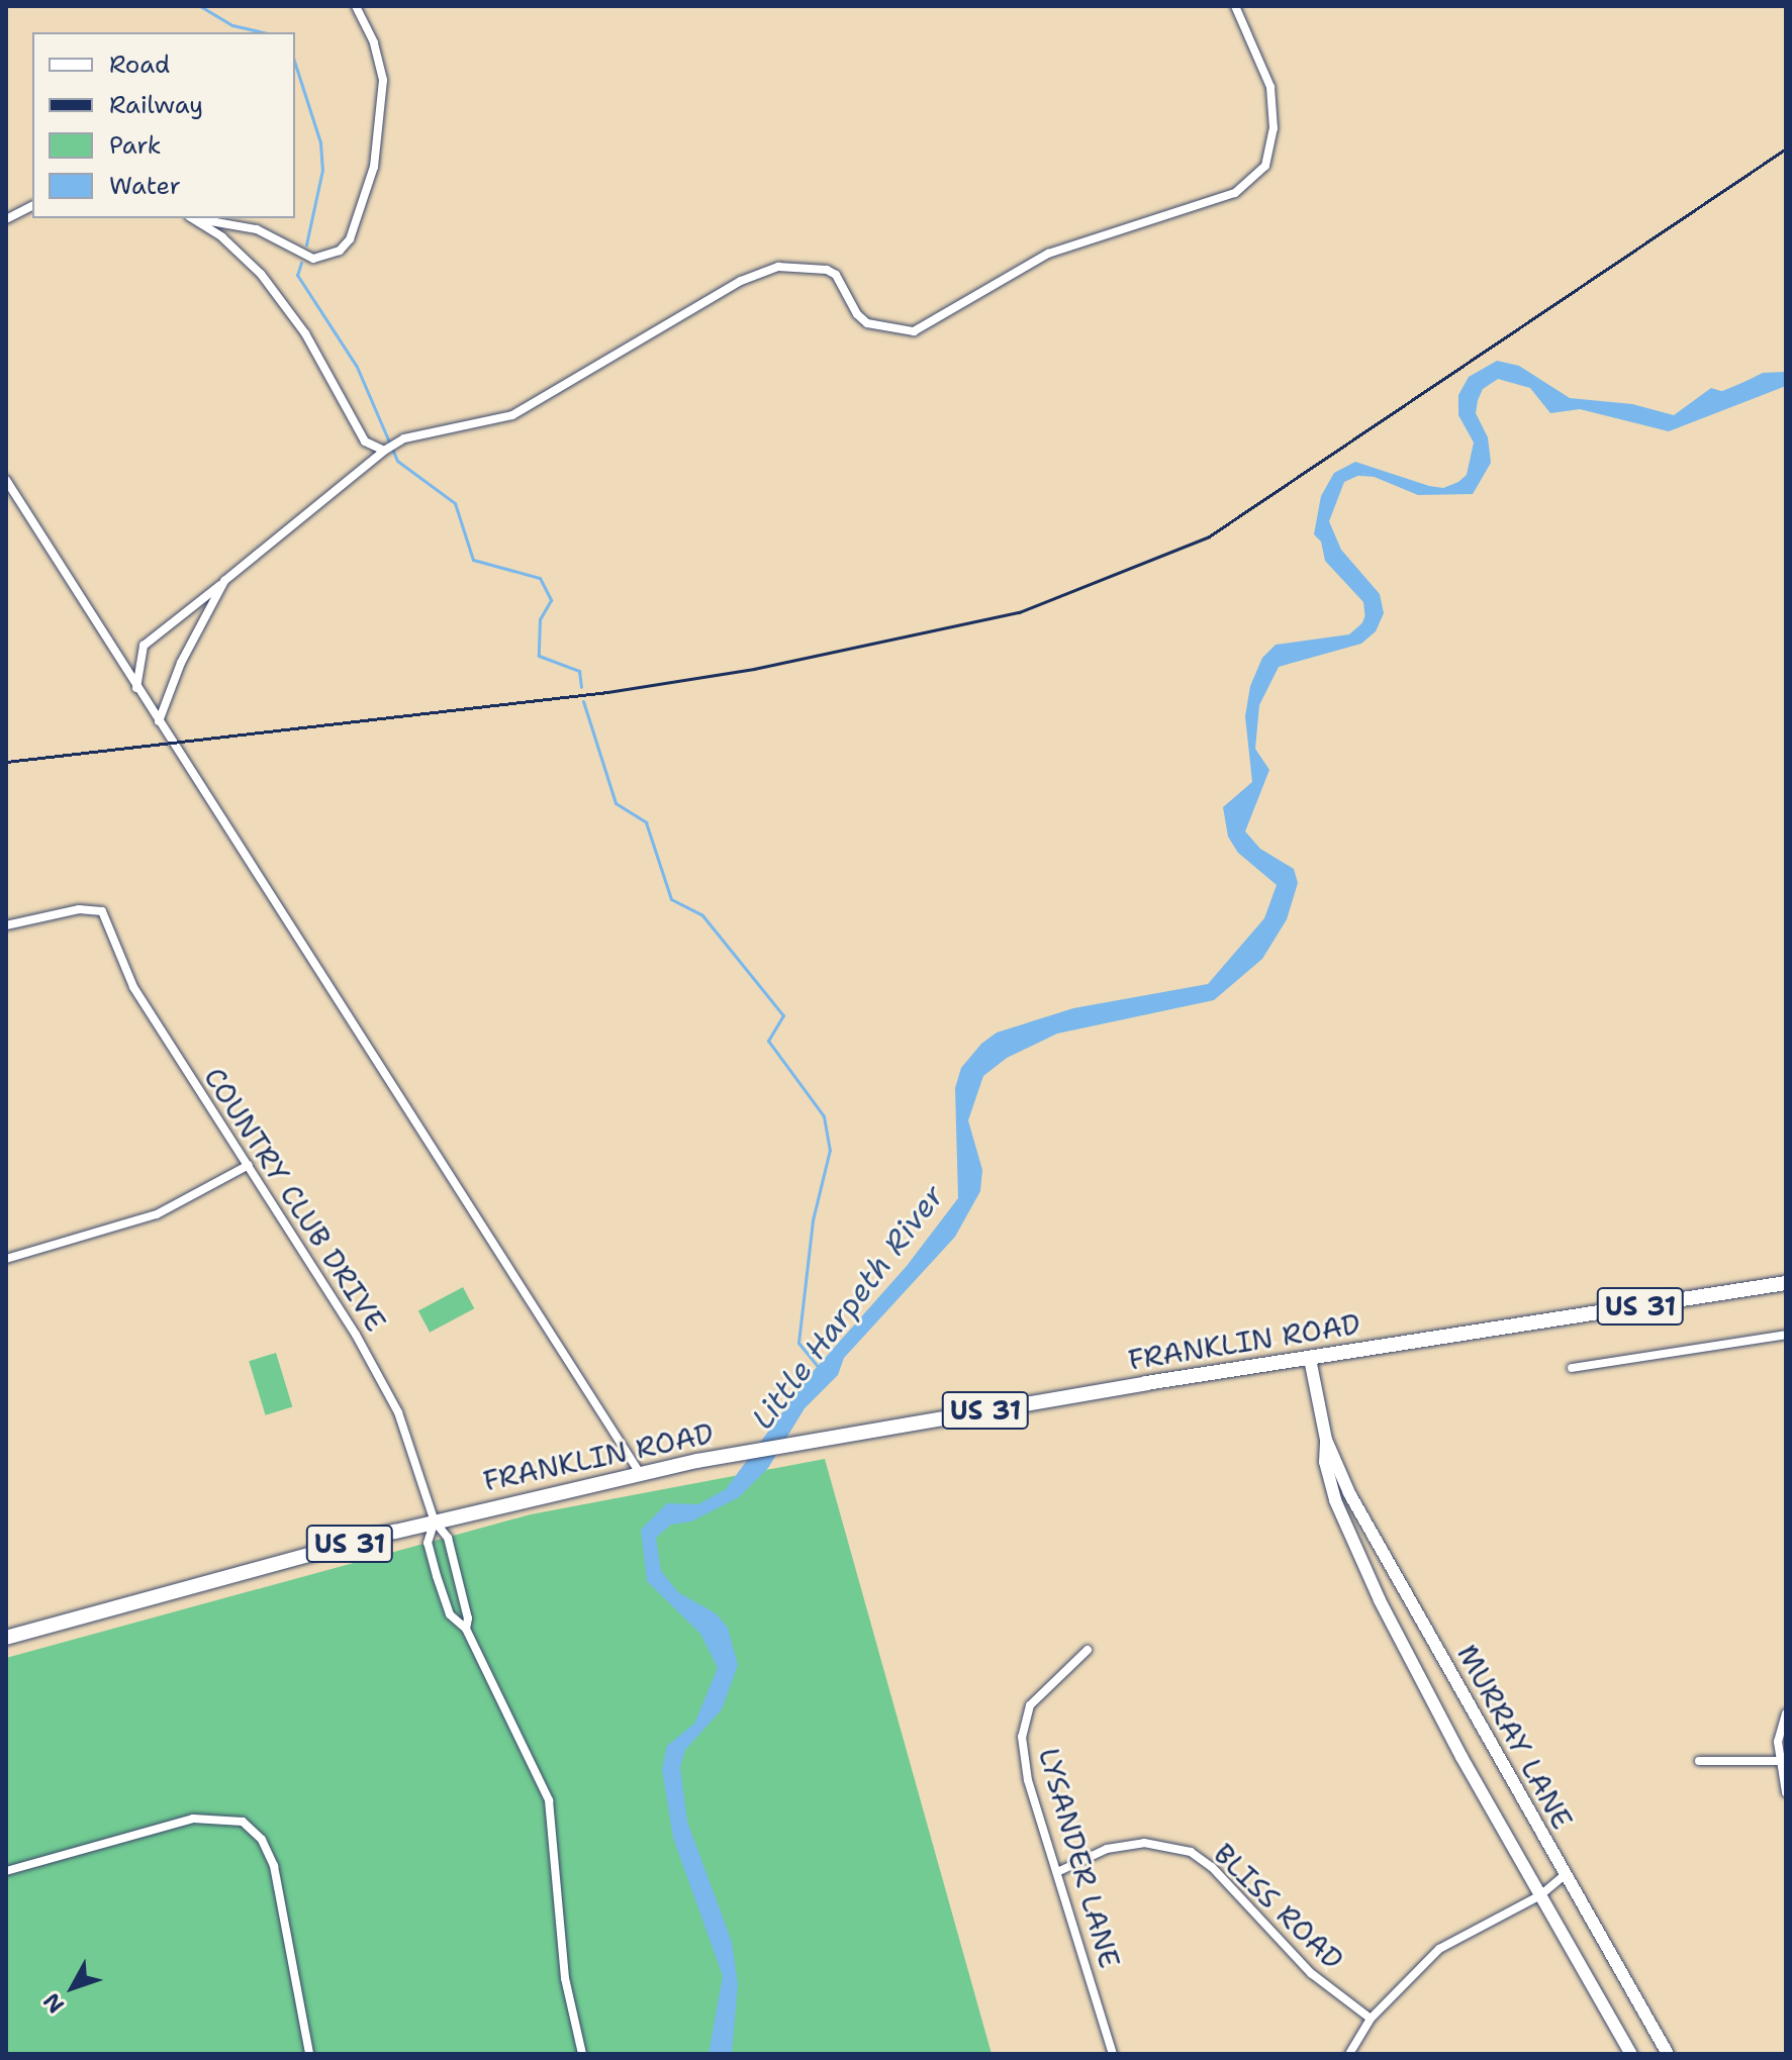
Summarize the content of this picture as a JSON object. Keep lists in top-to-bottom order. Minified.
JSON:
{"streets":{"main road":["US 31","FRANKLIN ROAD","MURRAY LANE"],"street":["COUNTRY CLUB DRIVE","LYSANDER LANE","BLISS ROAD"]},"crossings":[["COUNTRY CLUB DRIVE","FRANKLIN ROAD"],["FRANKLIN ROAD","MURRAY LANE"],["LYSANDER LANE","BLISS ROAD"]],"water":["Little Harpeth River"],"legend":["Road","Railway","Park","Water"],"north":"bottom left"}
